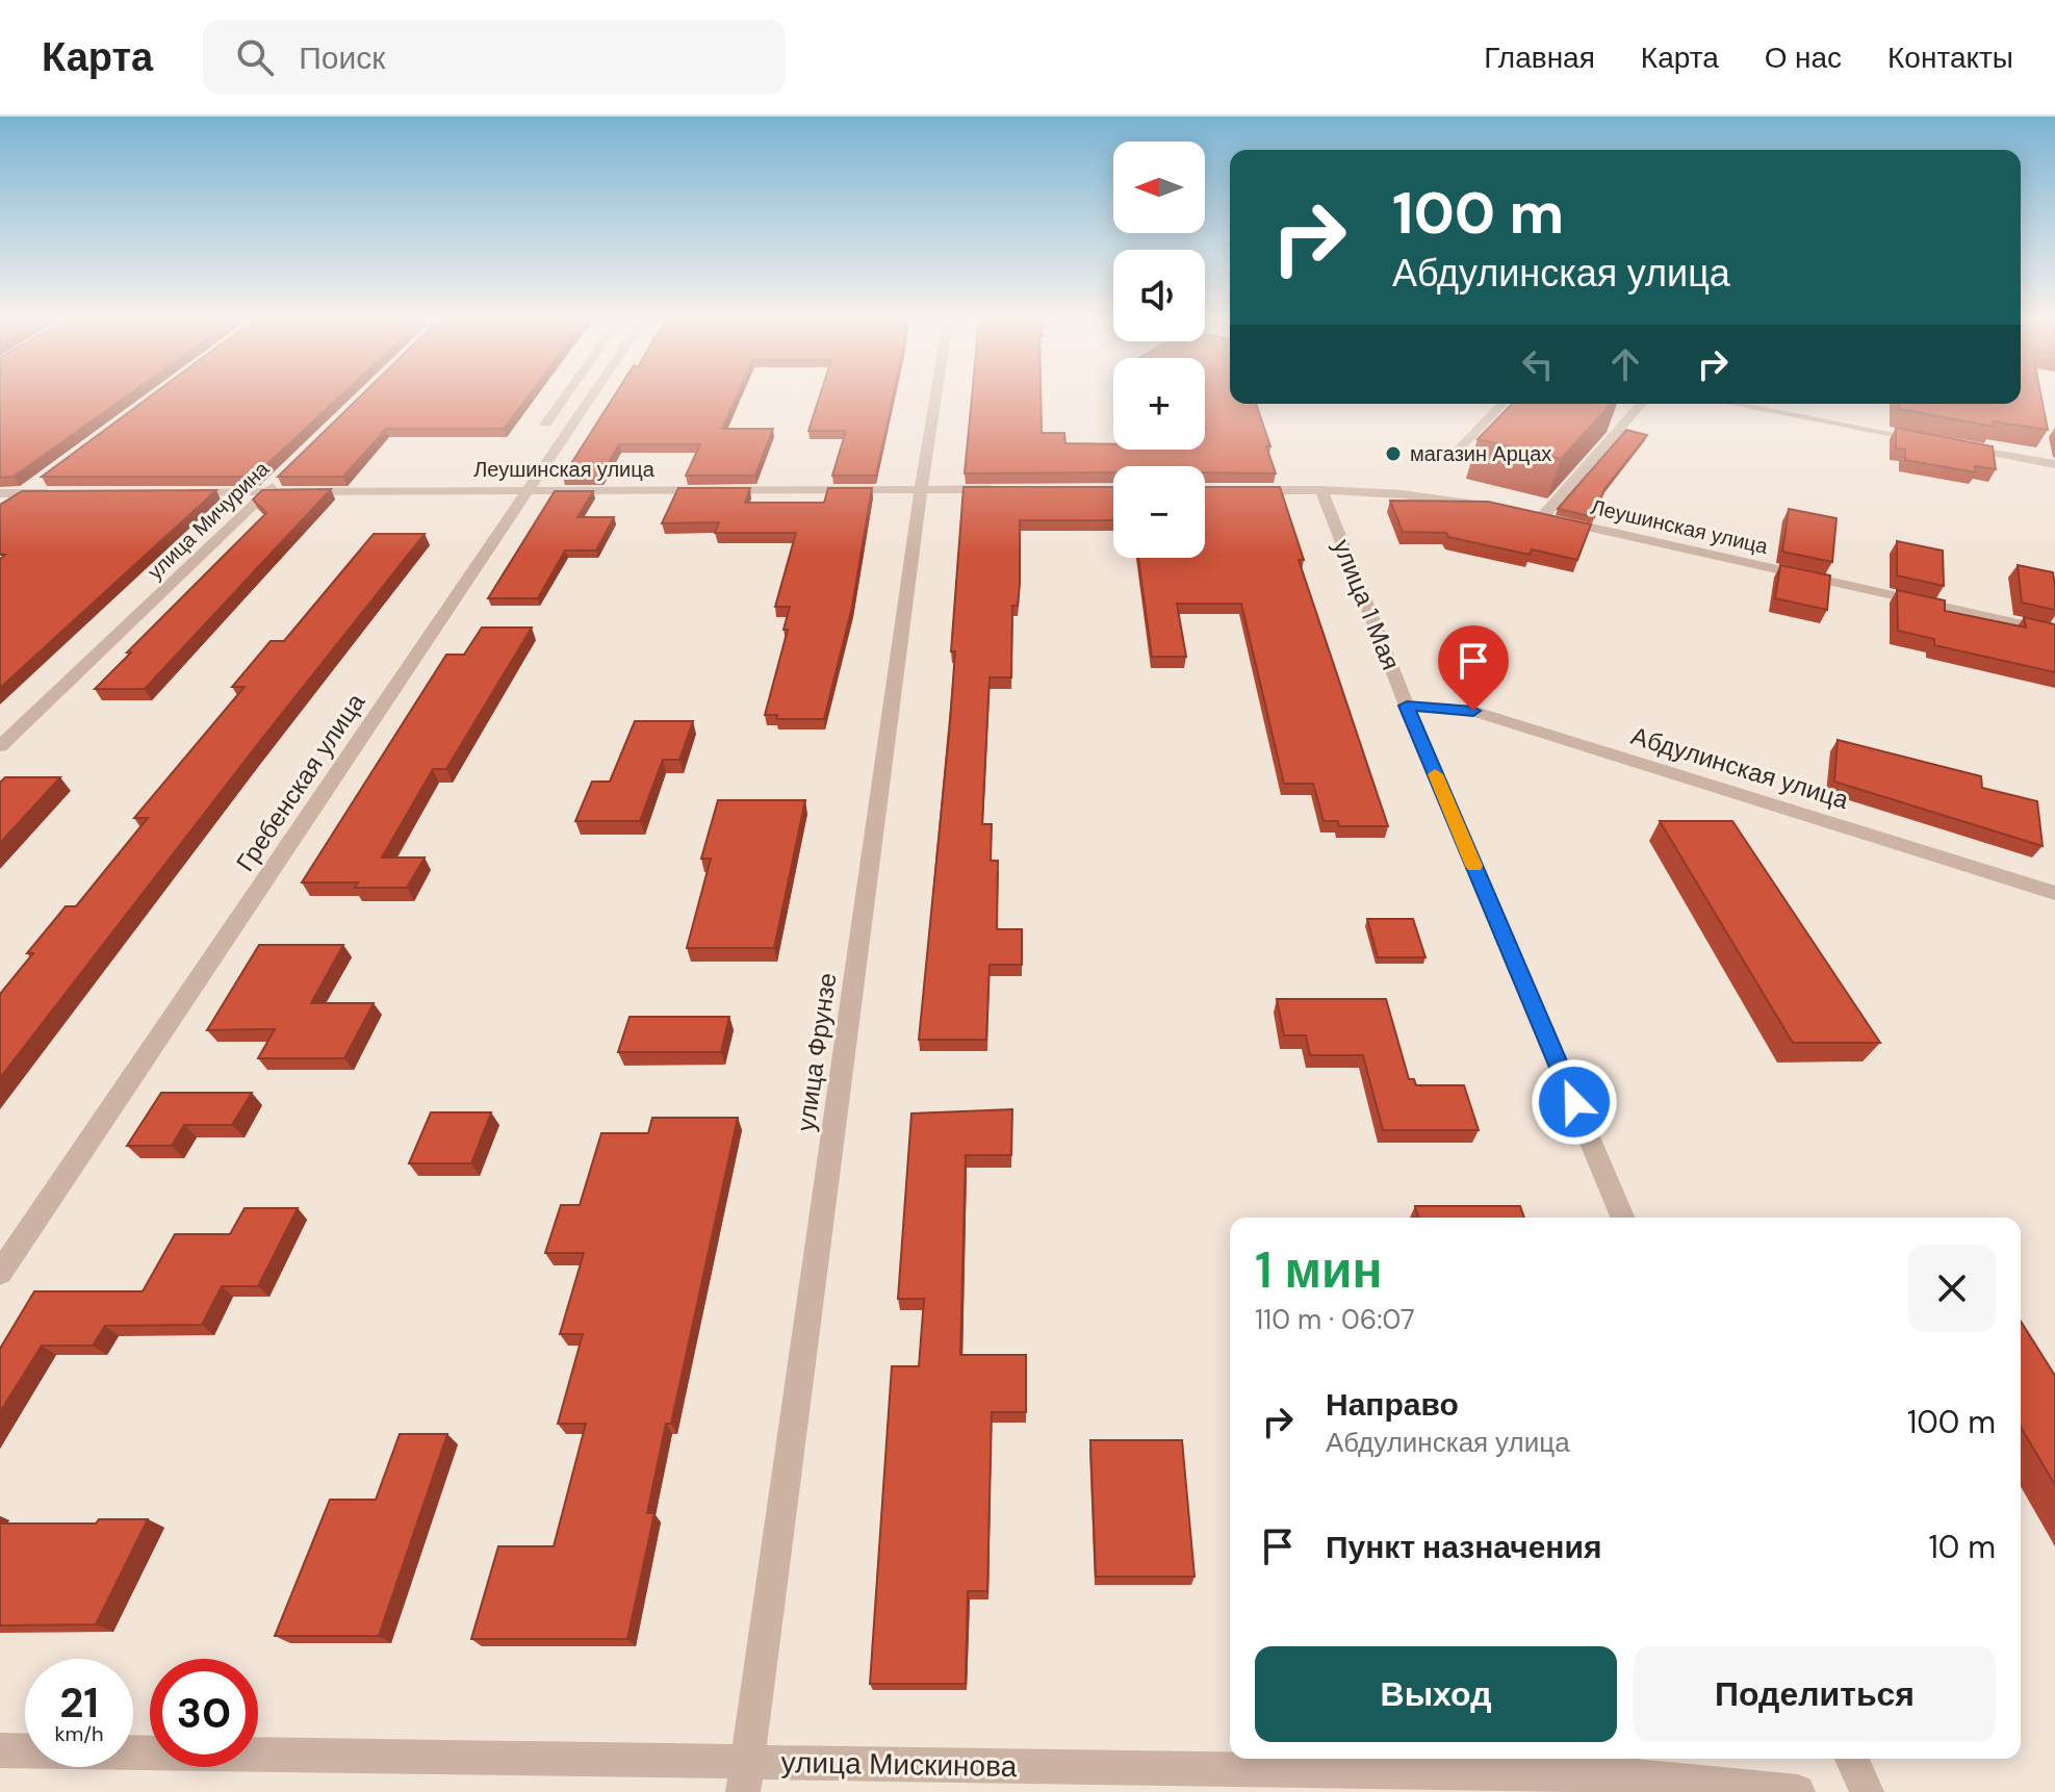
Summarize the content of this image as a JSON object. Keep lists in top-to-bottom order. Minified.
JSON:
{"streets":{"street":["Леушинская улица","улица Мичурина","улица 1 Мая","Абдулинская улица","Гребенская улица","улица Фрунзе","улица Мискинова"]},"crossings":[["Леушинская улица","улица Мичурина"],["Леушинская улица","улица 1 Мая"],["Леушинская улица","Гребенская улица"],["Леушинская улица","улица Фрунзе"],["улица 1 Мая","Абдулинская улица"],["улица Фрунзе","улица Мискинова"]],"places":["магазин Арцах"],"north":"left","page":{"header":"Карта","search":"Поиск","nav":["Главная","Карта","О нас","Контакты"],"map_buttons":["+","−"],"turn":["100 m","Абдулинская улица"],"heading":["1 мин","110 m · 06:07"],"list":[{"name":"Направо","note":"Абдулинская улица","value":"100 m"},{"name":"Пункт назначения","value":"10 m"}],"buttons":["Выход","Поделиться"],"speed":"21 km/h","limit":"30"}}
